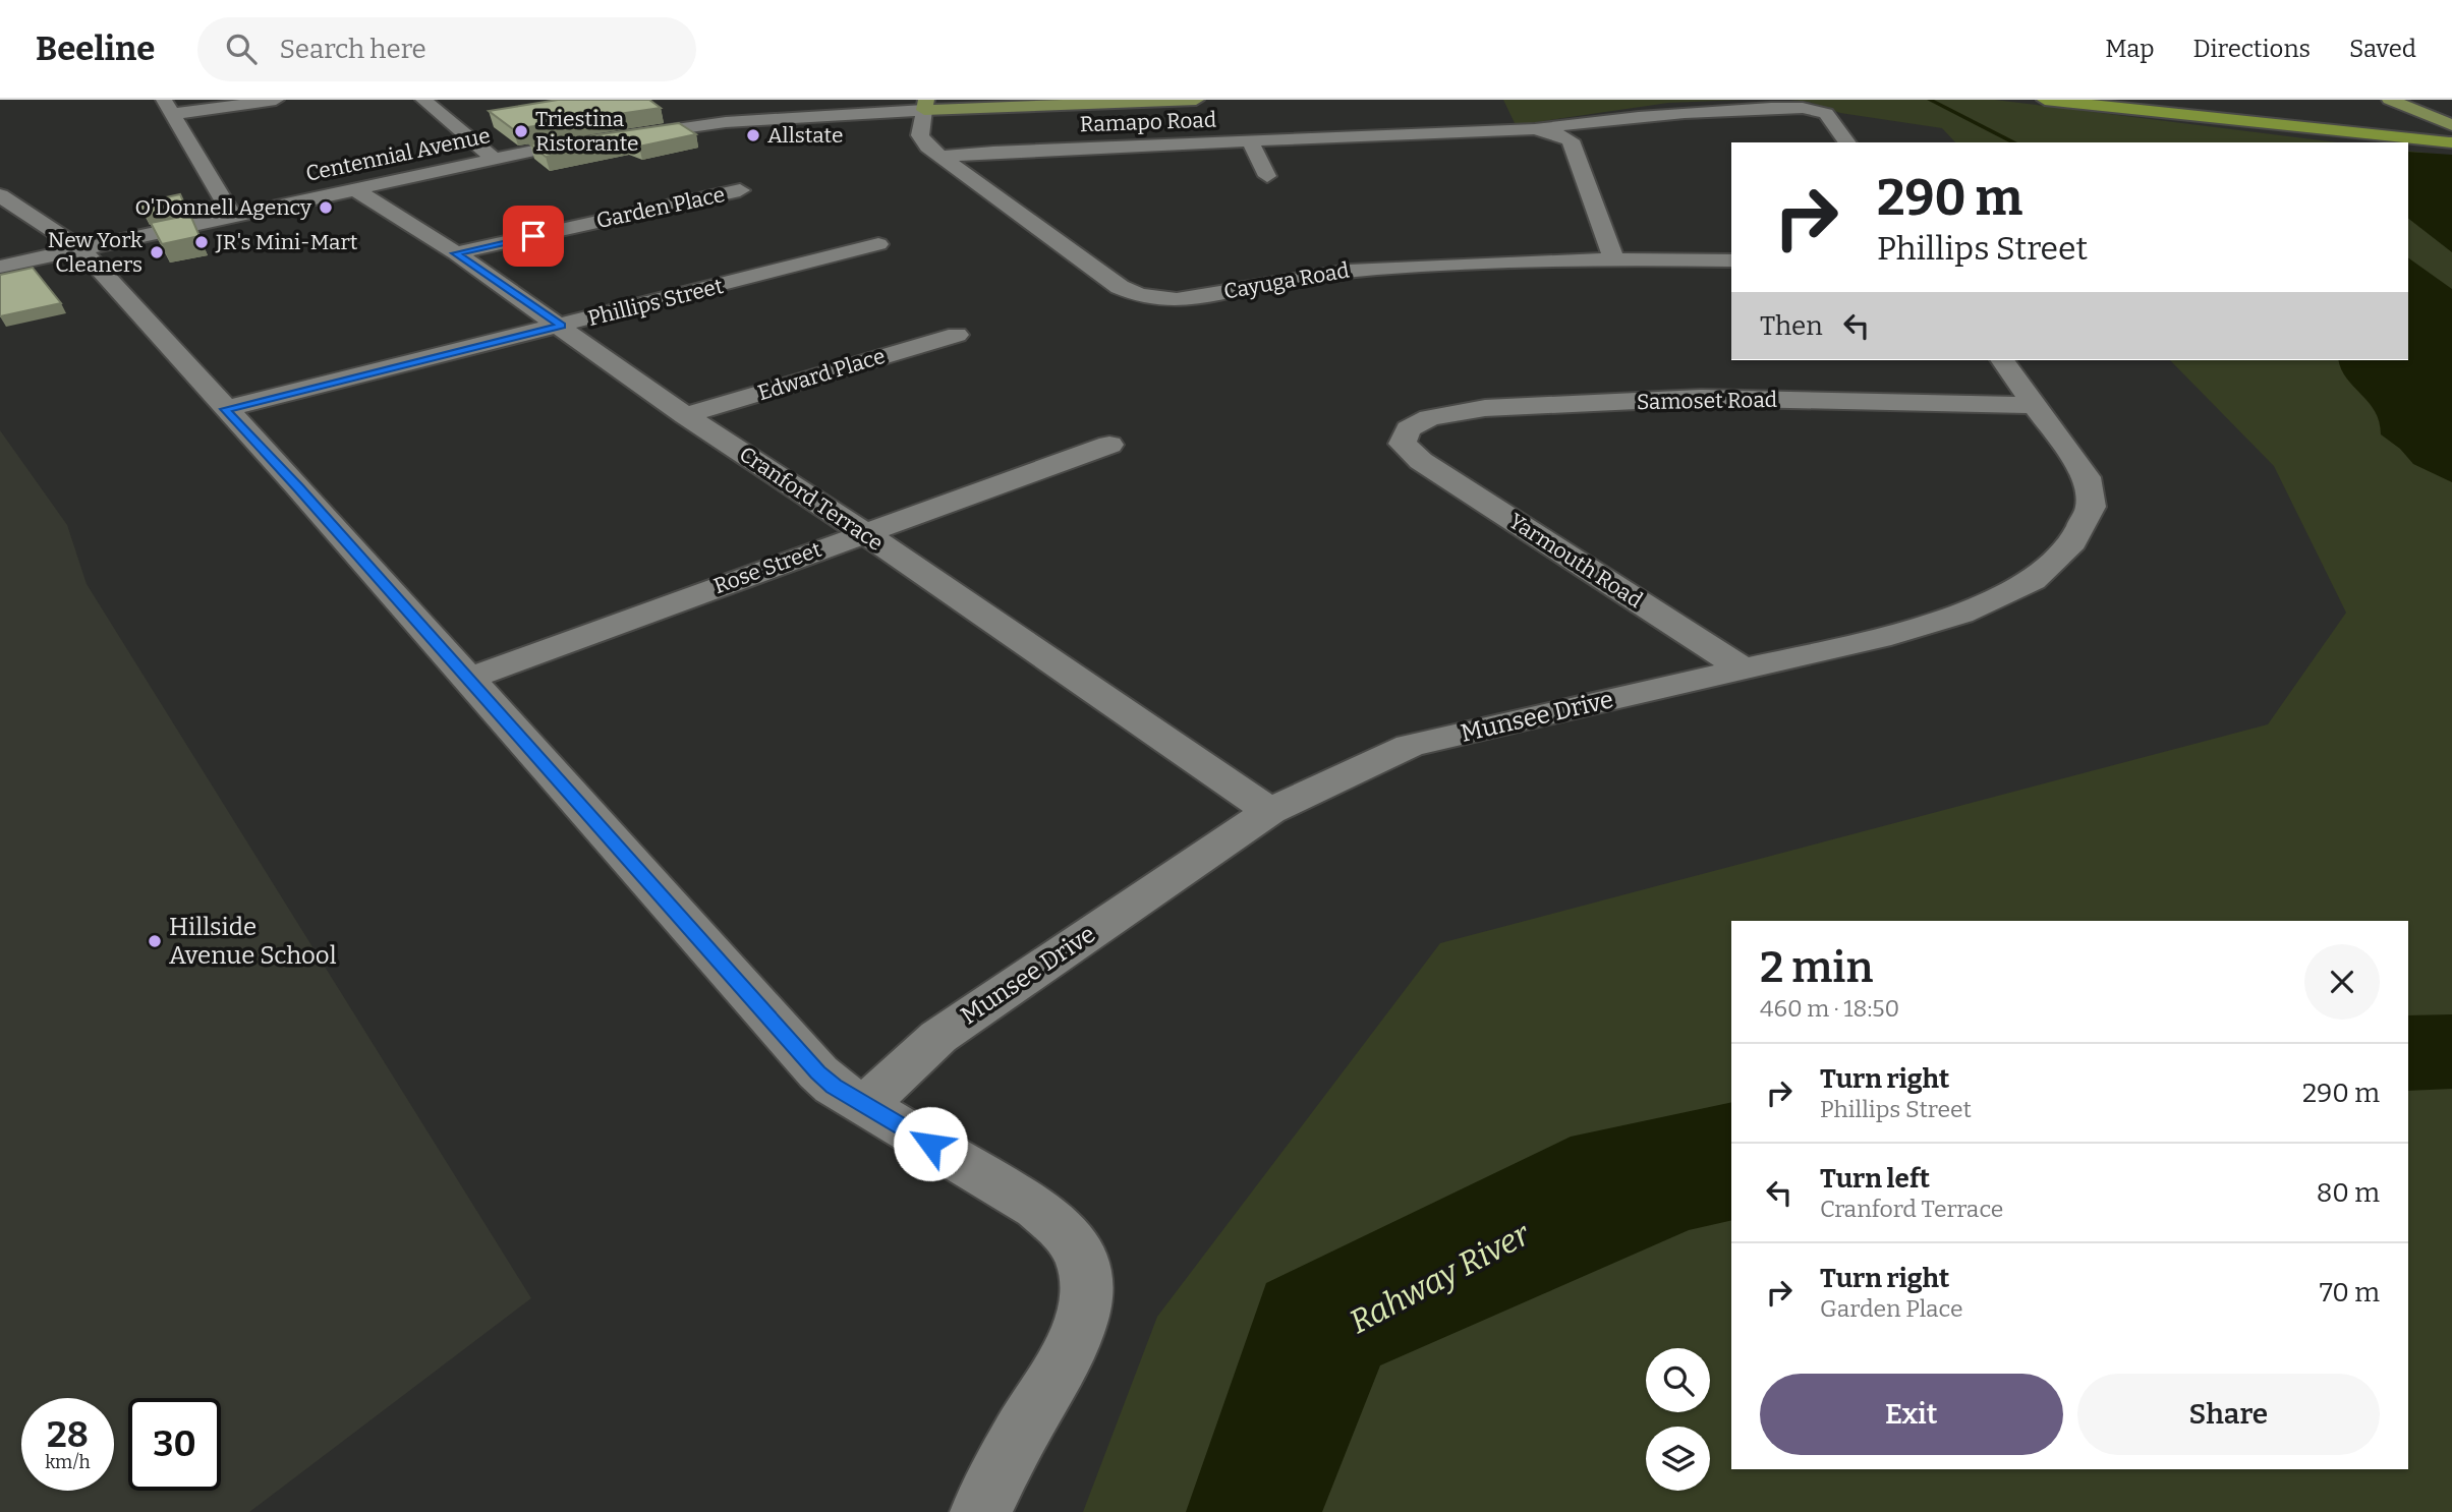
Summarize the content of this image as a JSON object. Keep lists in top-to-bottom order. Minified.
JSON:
{"streets":{"main road":["Centennial Avenue"],"street":["Ramapo Road","Garden Place","Cayuga Road","Phillips Street","Edward Place","Samoset Road","Cranford Terrace","Yarmouth Road","Rose Street","Munsee Drive"]},"crossings":[["Ramapo Road","Cayuga Road"],["Centennial Avenue","Cayuga Road"],["Centennial Avenue","Cranford Terrace"],["Garden Place","Cranford Terrace"],["Phillips Street","Cranford Terrace"],["Edward Place","Cranford Terrace"],["Samoset Road","Yarmouth Road"],["Samoset Road","Munsee Drive"],["Cranford Terrace","Rose Street"],["Cranford Terrace","Munsee Drive"],["Yarmouth Road","Munsee Drive"]],"water":["Rahway River"],"places":["Triestina Ristorante","Allstate","O'Donnell Agency","JR's Mini-Mart","New York Cleaners","Hillside Avenue School"],"page":{"header":"Beeline","search":"Search here","nav":["Map","Directions","Saved"],"turn":["290 m","Phillips Street"],"then":"Then","heading":["2 min","460 m · 18:50"],"list":[{"name":"Turn right","note":"Phillips Street","value":"290 m"},{"name":"Turn left","note":"Cranford Terrace","value":"80 m"},{"name":"Turn right","note":"Garden Place","value":"70 m"}],"buttons":["Exit","Share"],"speed":"28 km/h","limit":"30"}}
